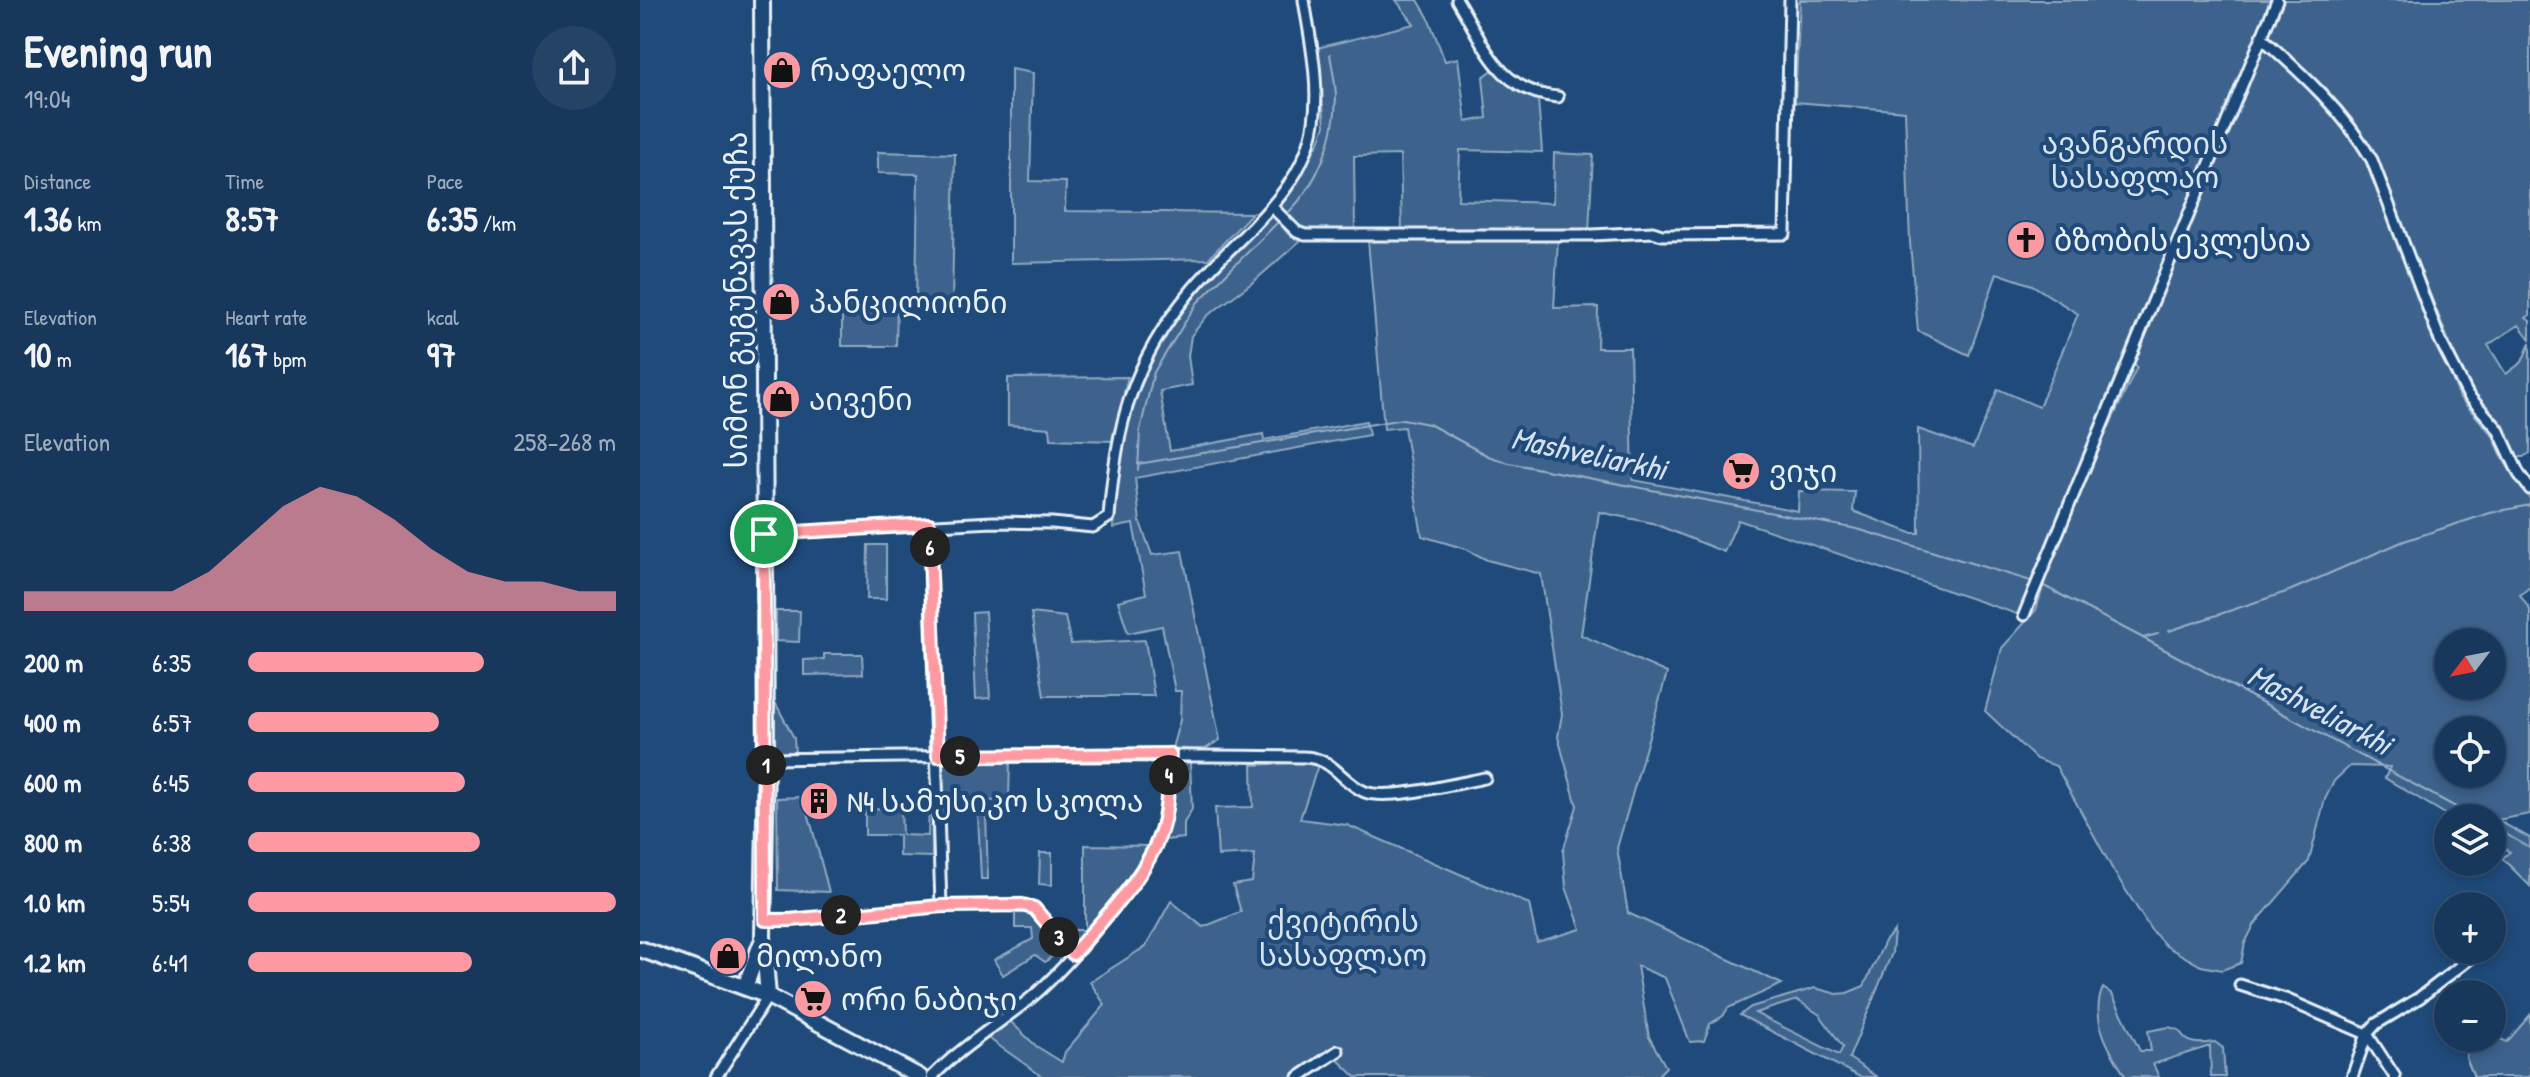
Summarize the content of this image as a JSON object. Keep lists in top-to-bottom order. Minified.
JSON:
{"streets":{"main road":["სიმონ გუგუნავას ქუჩა"]},"water":["Mashveliarkhi"],"parks":["ავანგარდის სასაფლაო","ქვიტირის სასაფლაო"],"places":{"shop":["რაფაელო","პანცილიონი","აივენი","მილანო"],"church":["ბზობის ეკლესია"],"supermarket":["ვიჯი","ორი ნაბიჯი"],"building":["N4 სამუსიკო სკოლა"]},"north":"bottom left","page":{"heading":["Evening run","19:04"],"stats":[["Distance","1.36 km"],["Time","8:57"],["Pace","6:35 /km"],["Elevation","10 m"],["Heart rate","167 bpm"],["kcal","97"]],"chart":["Elevation","258–268 m"],"pins":["6","5","1","4","2","3"],"map_buttons":["+","−"],"list":[{"name":"200 m","note":"6:35"},{"name":"400 m","note":"6:57"},{"name":"600 m","note":"6:45"},{"name":"800 m","note":"6:38"},{"name":"1.0 km","note":"5:54"},{"name":"1.2 km","note":"6:41"}]}}
